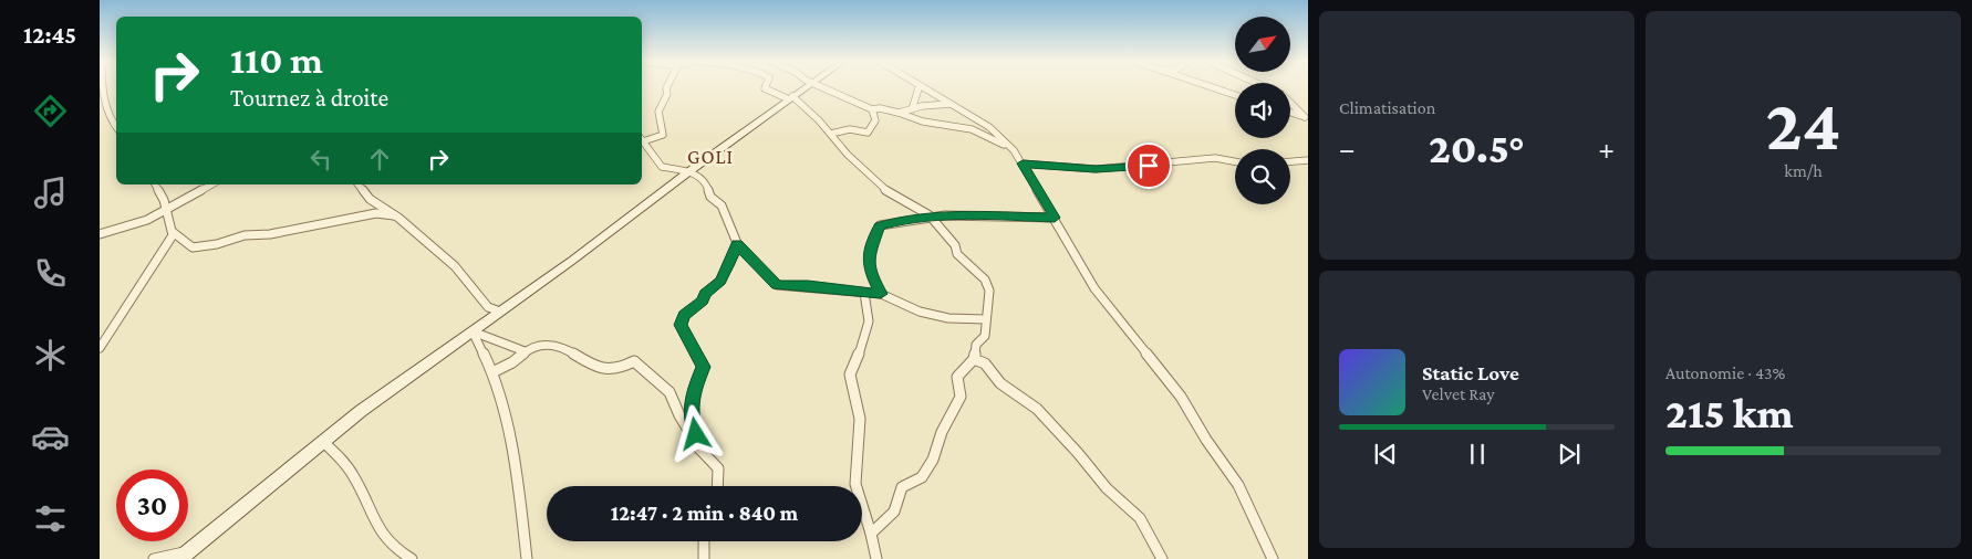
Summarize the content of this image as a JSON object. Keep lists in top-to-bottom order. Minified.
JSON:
{"districts":["GOLI"],"north":"top right","page":{"tabs":"12:45","tile":["Climatisation",["24","km/h"],["Autonomie · 43%","215 km"]],"turn":["110 m","Tournez à droite"],"heat":["−","20.5°","+"],"song":["Static Love","Velvet Ray"],"limit":"30","trip":"12:47 · 2 min · 840 m"}}
